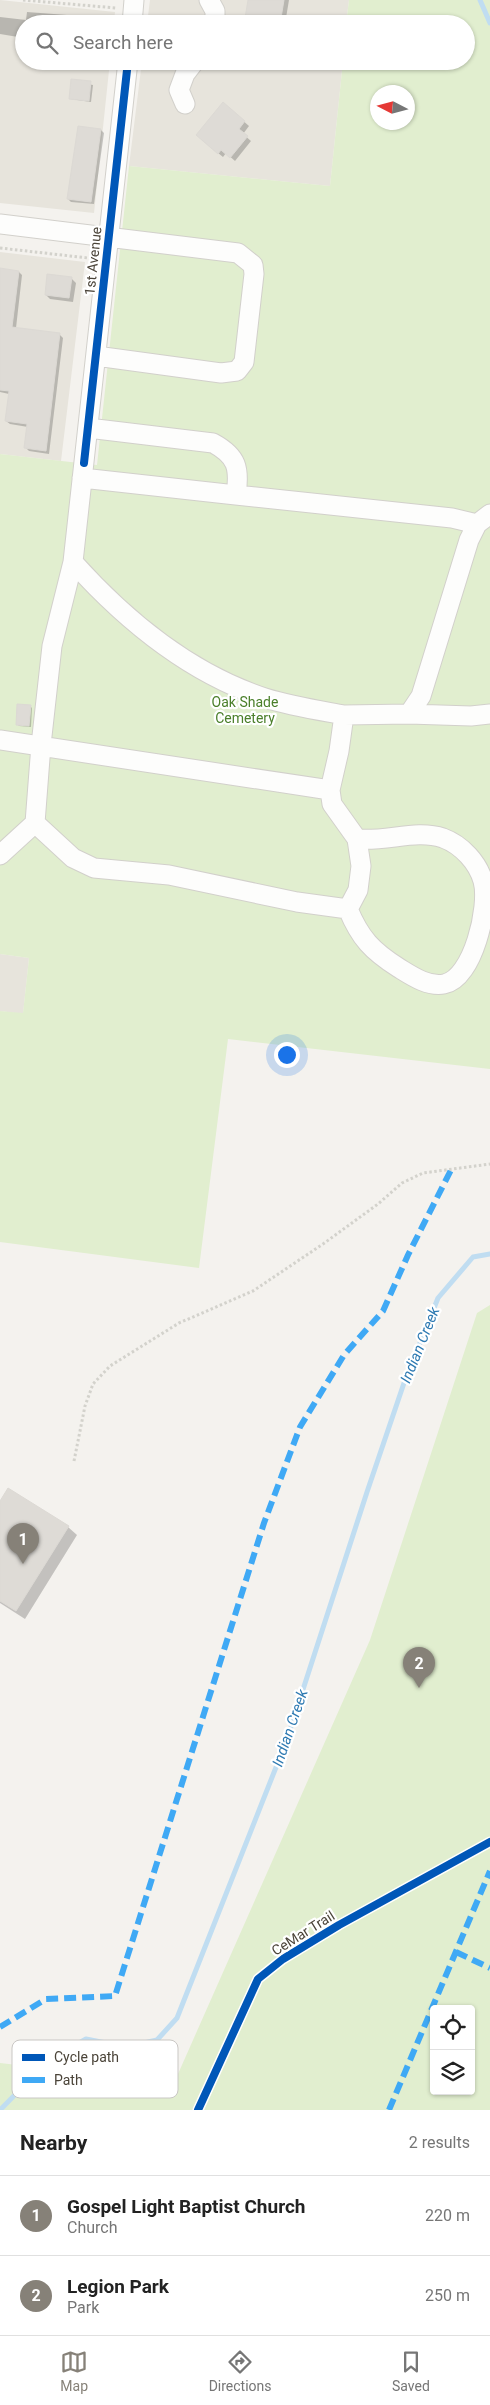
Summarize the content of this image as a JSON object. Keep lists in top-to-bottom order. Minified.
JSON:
{"streets":{"street":["1st Avenue"],"cycle path":["CeMar Trail"]},"water":["Indian Creek"],"parks":["Oak Shade Cemetery"],"legend":["Cycle path","Path"],"north":"left","page":{"search":"Search here","pins":["1","2"],"heading":["Nearby","2 results"],"list":[{"mark":"1","name":"Gospel Light Baptist Church","note":"Church","value":"220 m"},{"mark":"2","name":"Legion Park","note":"Park","value":"250 m"}],"nav":["Map","Directions","Saved"]}}
